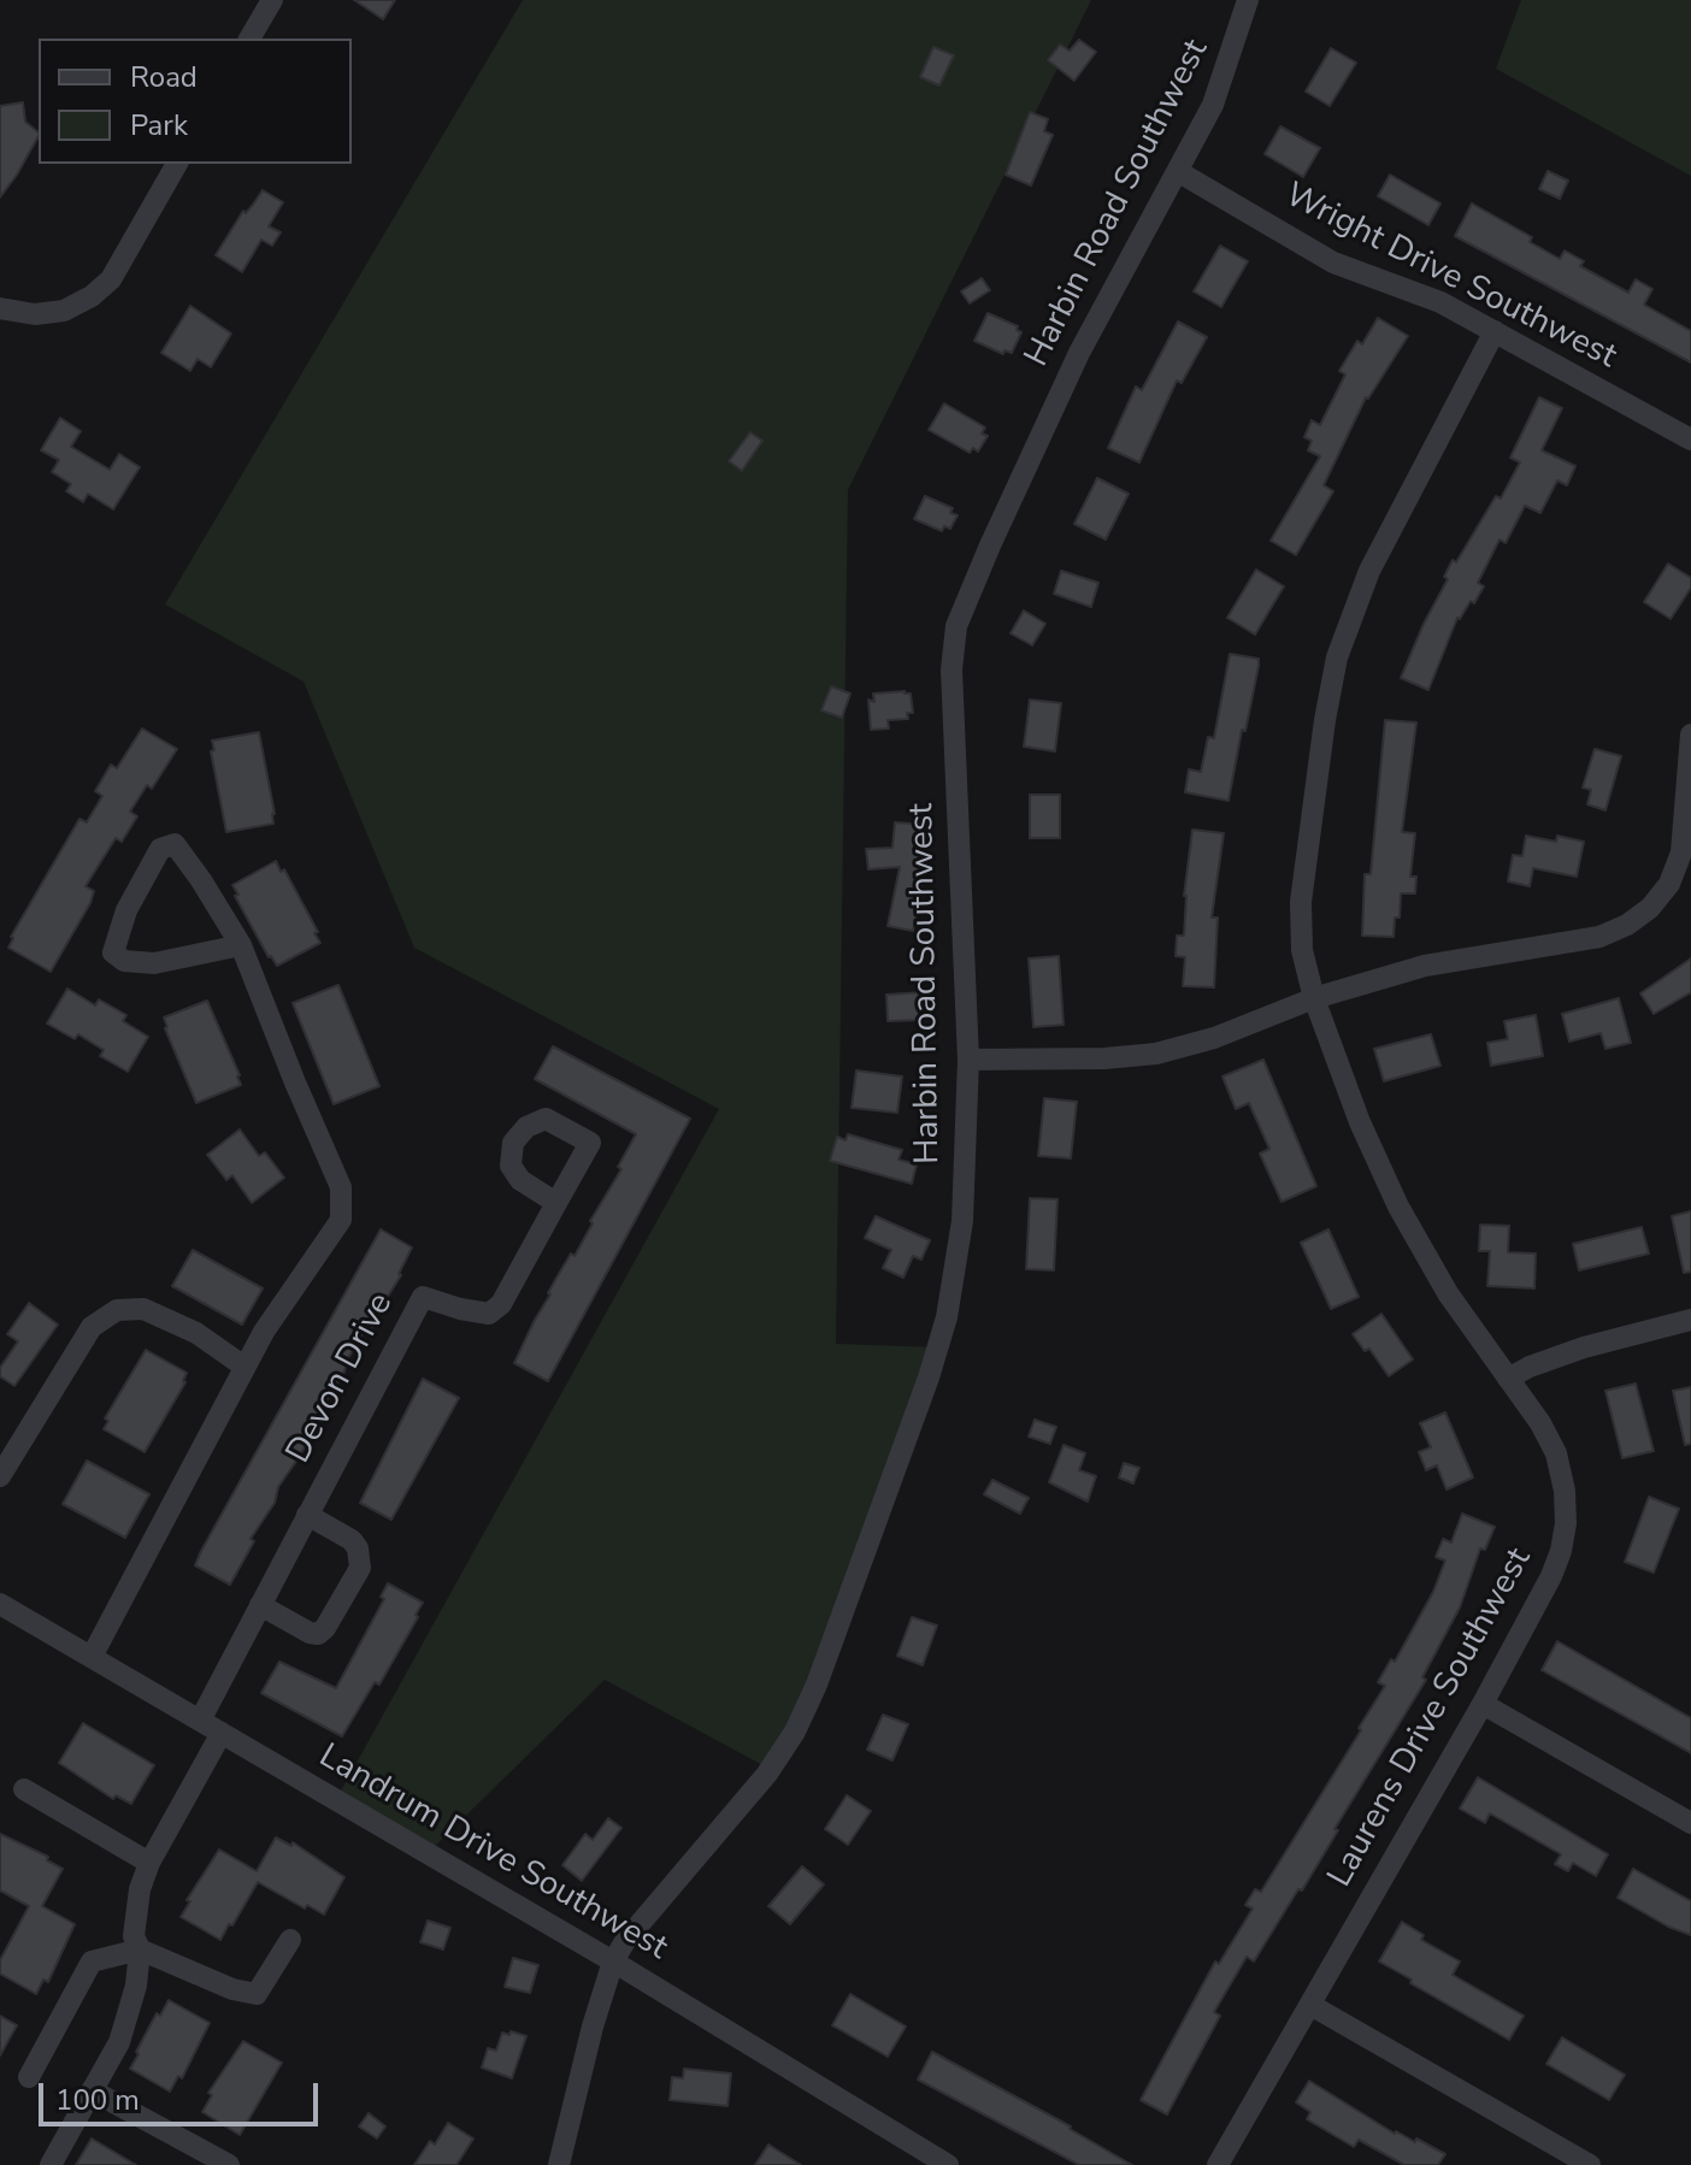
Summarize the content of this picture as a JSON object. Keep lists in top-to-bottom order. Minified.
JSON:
{"streets":{"street":["Harbin Road Southwest","Wright Drive Southwest","Devon Drive","Laurens Drive Southwest","Landrum Drive Southwest"]},"crossings":[["Harbin Road Southwest","Wright Drive Southwest"],["Harbin Road Southwest","Landrum Drive Southwest"],["Wright Drive Southwest","Laurens Drive Southwest"],["Devon Drive","Landrum Drive Southwest"]],"legend":["Road","Park"],"scale_bar":"100 m"}
